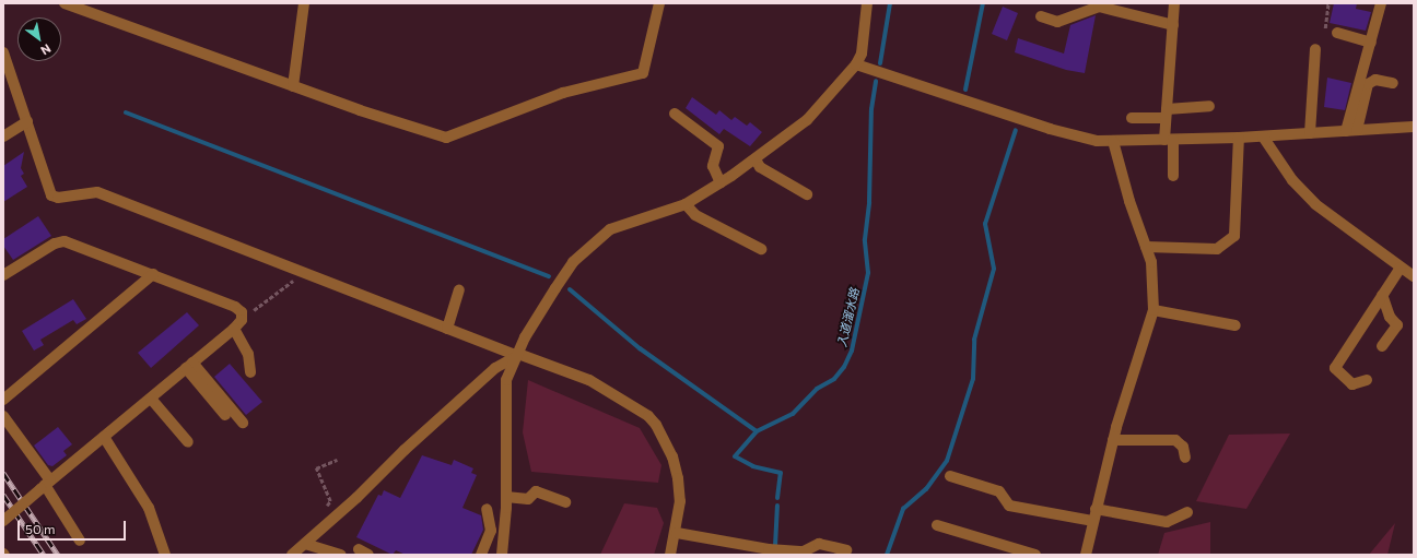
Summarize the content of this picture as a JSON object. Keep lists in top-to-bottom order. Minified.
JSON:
{"water":["入道溜水路"],"scale_bar":"50 m","north":"bottom right"}
